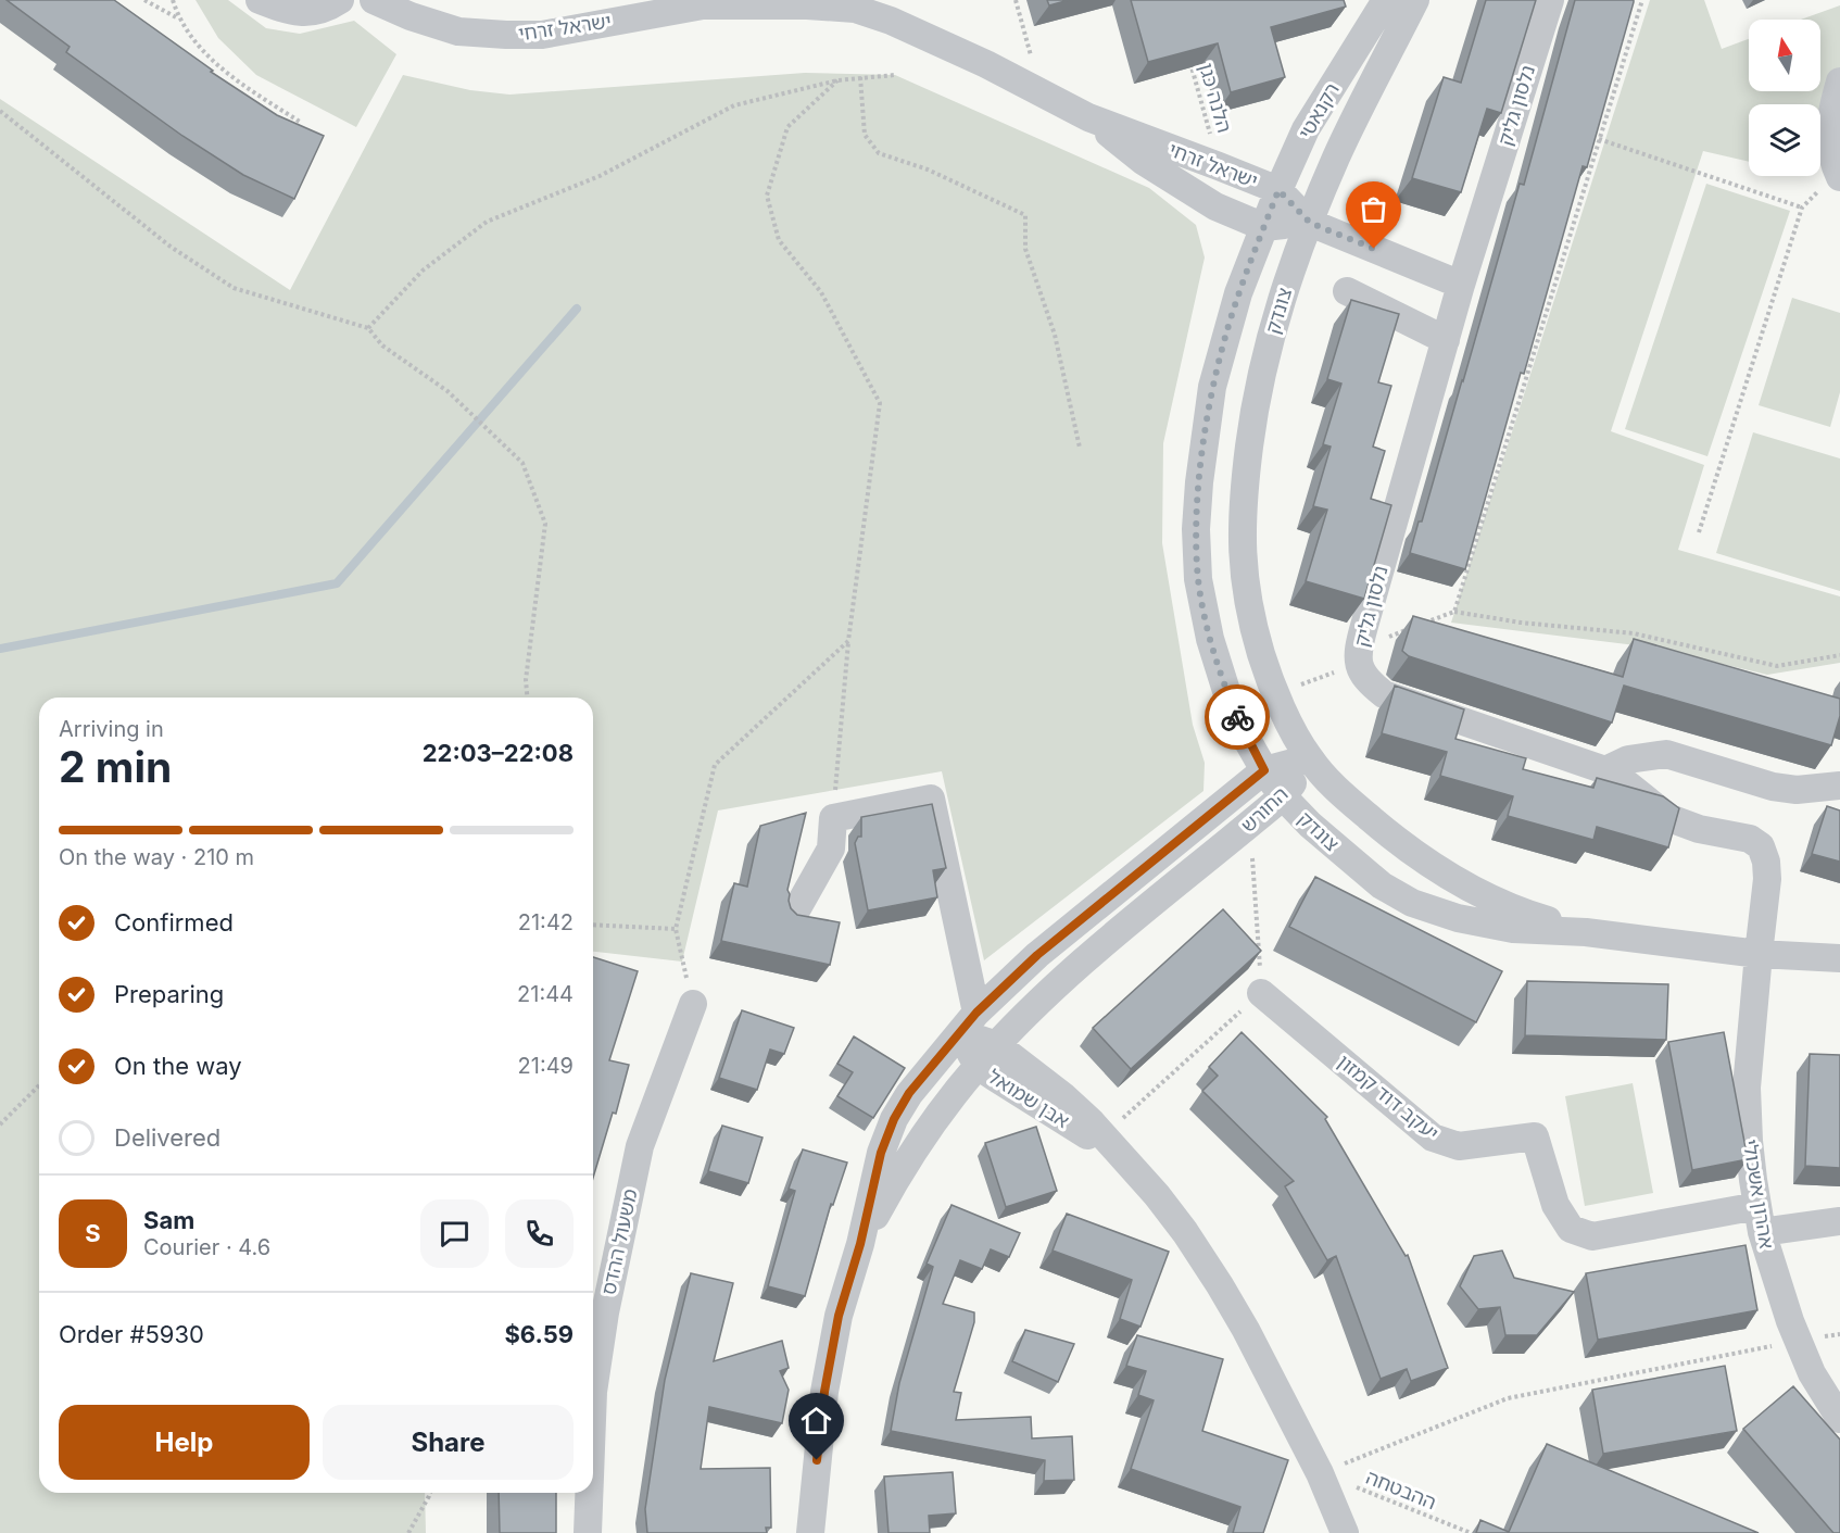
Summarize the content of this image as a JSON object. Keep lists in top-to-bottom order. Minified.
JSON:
{"streets":{"street":["ישראל זרחי","נלסון גליק","רקנאטי","צונדק","החורש","יעקב דוד קמזון","אבן שמואל","אהרון אשכולי","משעול ההדס"],"path":["הלנה כגן","ההבטחה"]},"crossings":[["ישראל זרחי","הלנה כגן"],["ישראל זרחי","רקנאטי"],["ישראל זרחי","צונדק"],["נלסון גליק","צונדק"],["נלסון גליק","אהרון אשכולי"],["רקנאטי","צונדק"],["צונדק","החורש"],["צונדק","אהרון אשכולי"],["החורש","אבן שמואל"],["יעקב דוד קמזון","אהרון אשכולי"],["אבן שמואל","ההבטחה"]],"north":"top","page":{"heading":["2 min","Arriving in","22:03–22:08"],"panel":["Sam","Courier · 4.6","Order #5930","$6.59"],"bar":"On the way · 210 m","list":[["Confirmed","21:42"],["Preparing","21:44"],["On the way","21:49"],"Delivered"],"round":"S","buttons":["Help","Share"]}}
